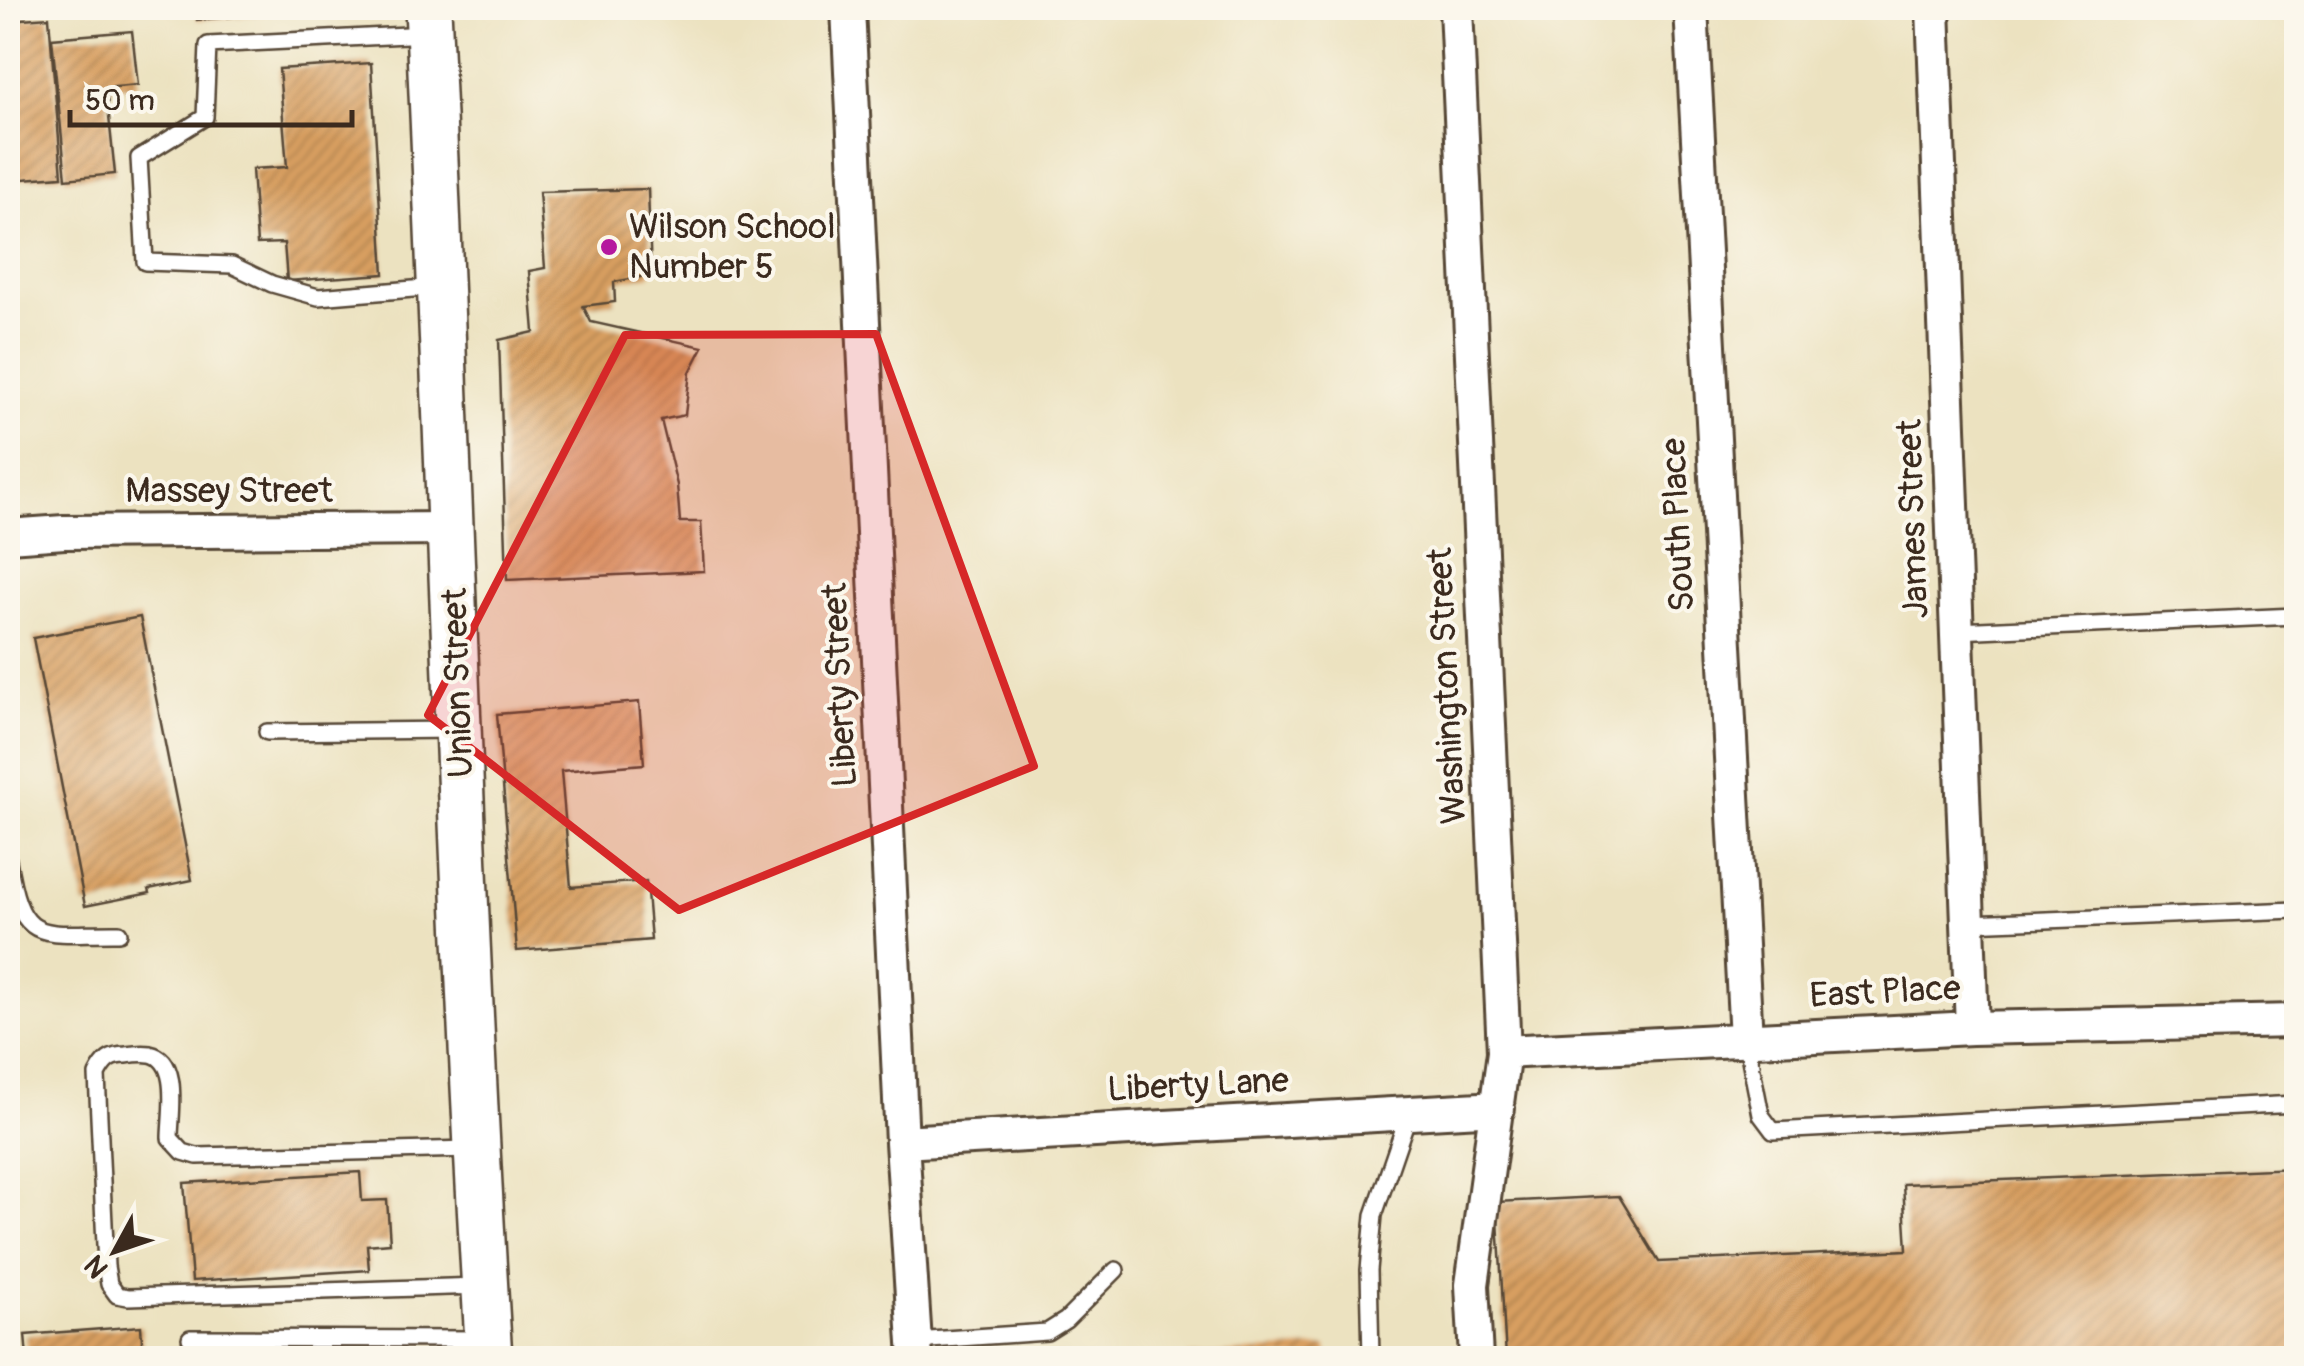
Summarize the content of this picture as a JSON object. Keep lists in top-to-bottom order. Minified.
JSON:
{"streets":{"street":["Massey Street","James Street","South Place","Union Street","Liberty Street","Washington Street","East Place","Liberty Lane"]},"crossings":[["Massey Street","Union Street"],["James Street","East Place"],["South Place","East Place"],["Liberty Street","Liberty Lane"],["Washington Street","East Place"],["Washington Street","Liberty Lane"]],"places":["Wilson School Number 5"],"scale_bar":"50 m","north":"bottom left"}
